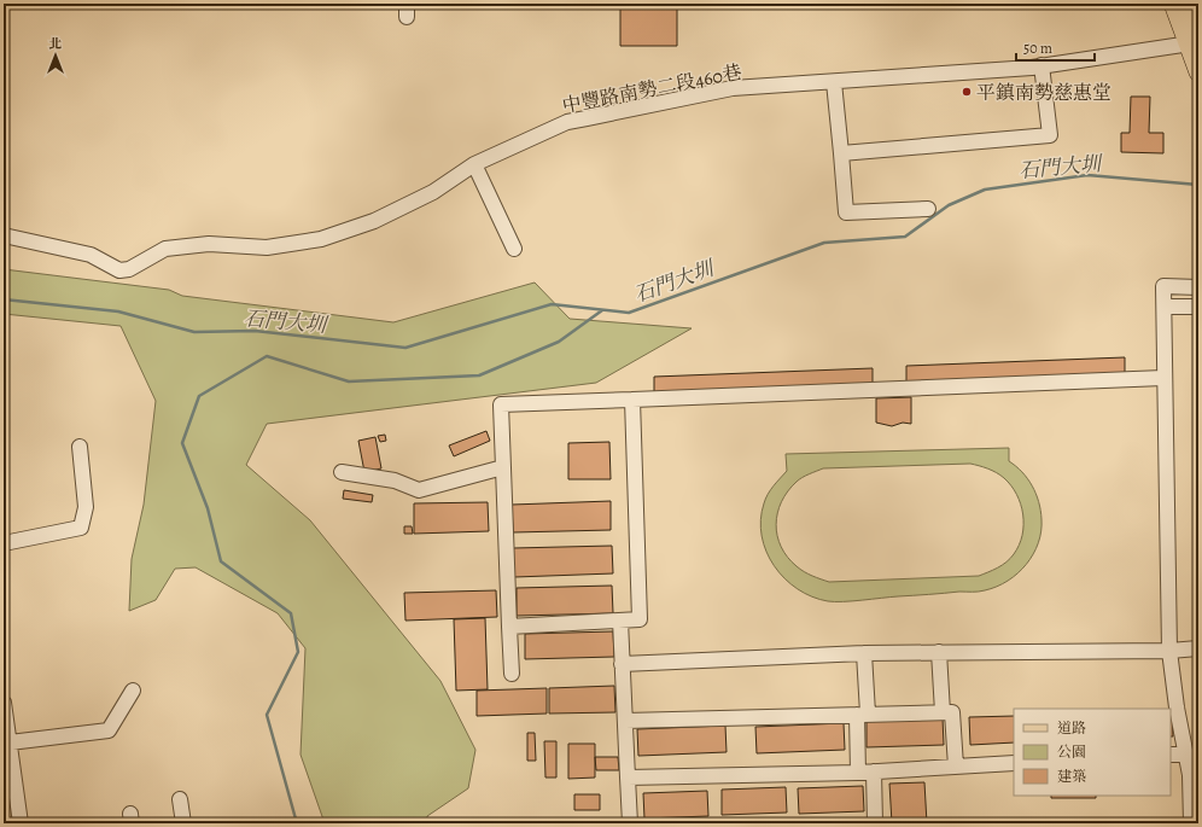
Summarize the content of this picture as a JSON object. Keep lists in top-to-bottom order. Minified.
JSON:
{"streets":{"street":["中豐路南勢二段460巷"]},"water":["石門大圳"],"places":["平鎮南勢慈惠堂"],"legend":["道路","公園","建築"],"scale_bar":"50 m","north":"top"}
